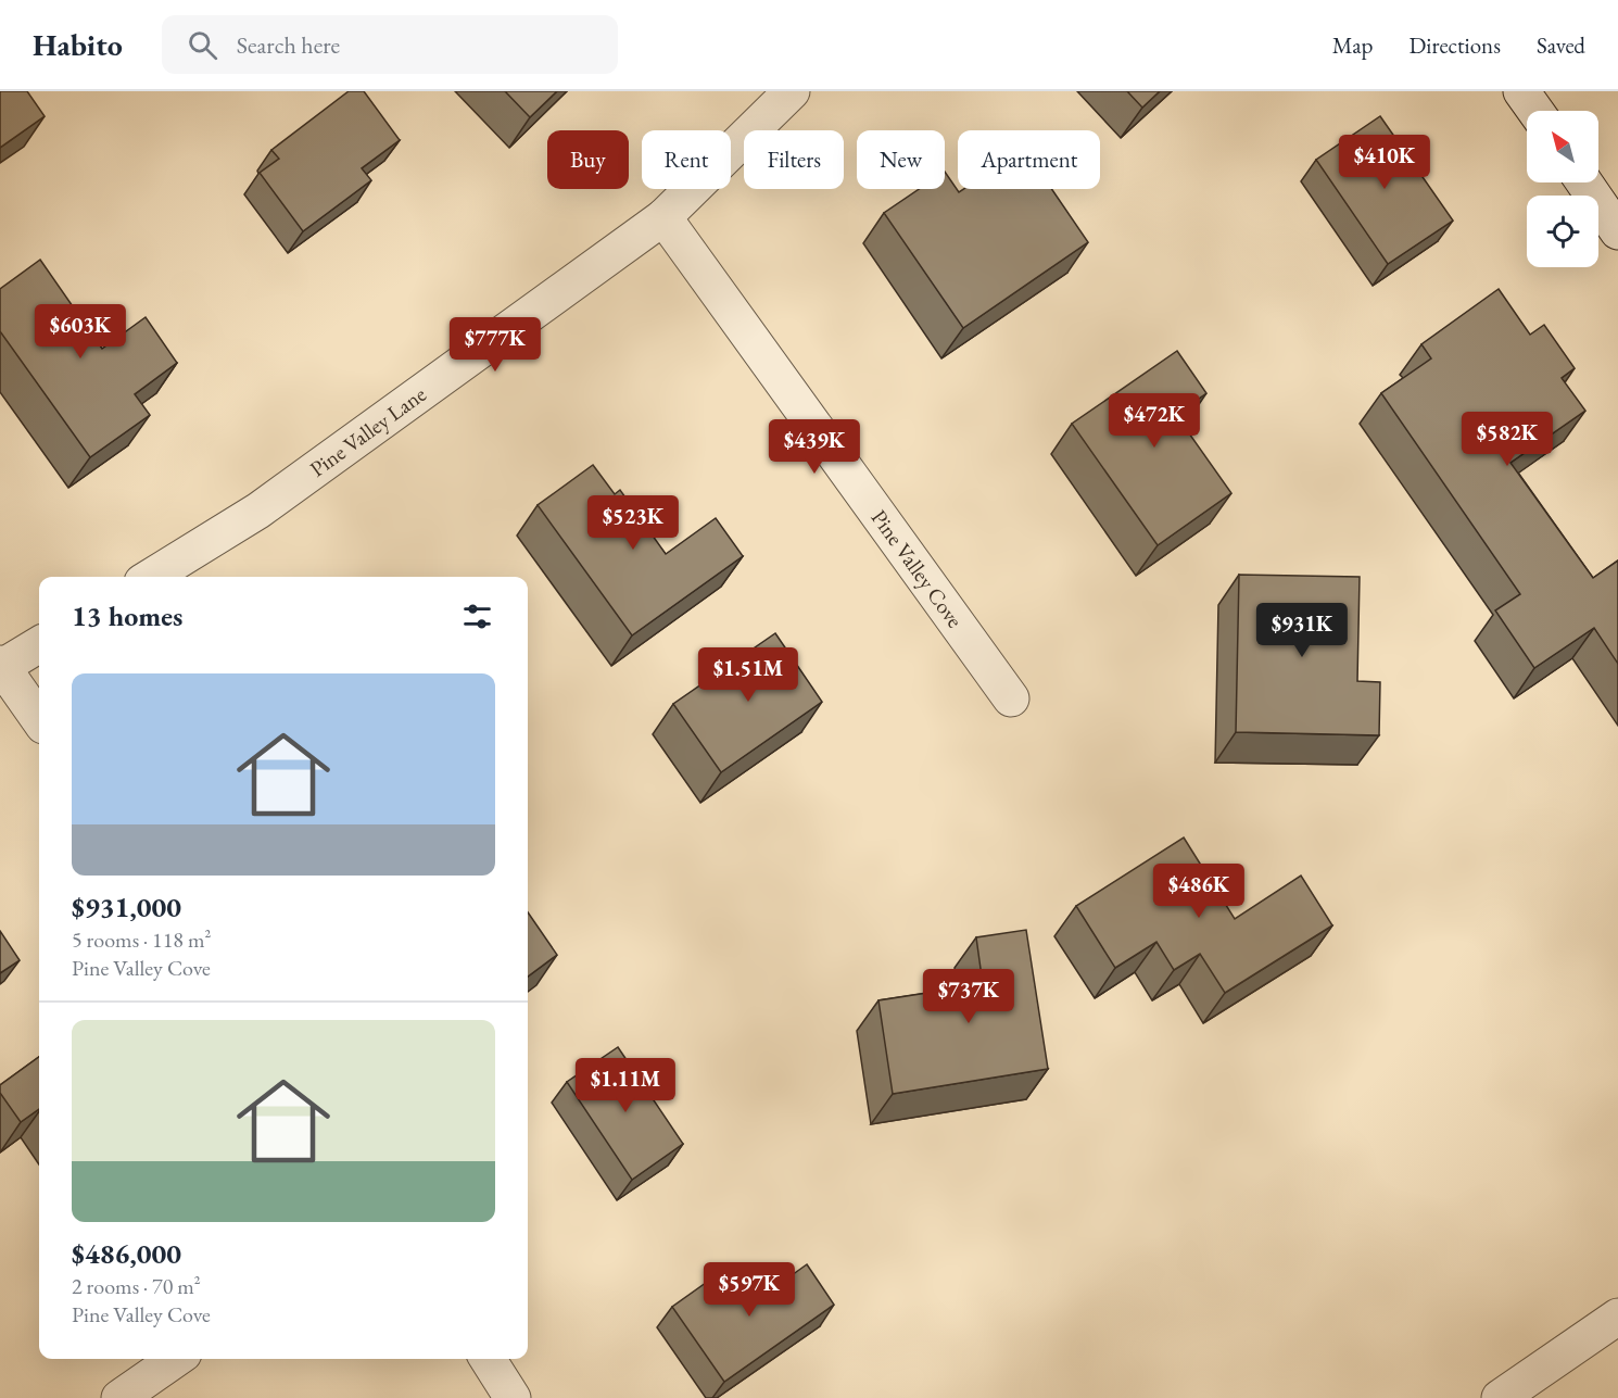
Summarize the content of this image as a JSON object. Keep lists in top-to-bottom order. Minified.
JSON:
{"streets":{"street":["Pine Valley Lane","Pine Valley Cove"]},"crossings":[["Pine Valley Lane","Pine Valley Cove"]],"north":"top left","page":{"header":"Habito","search":"Search here","nav":["Map","Directions","Saved"],"chip":["Buy","Rent","Filters","New","Apartment"],"price":["$410K","$603K","$777K","$472K","$582K","$439K","$523K","$931K","$1.51M","$486K","$737K","$1.11M","$597K"],"heading":"13 homes","list":[{"name":"$931,000","note":"5 rooms · 118 m² · Pine Valley Cove"},{"name":"$486,000","note":"2 rooms · 70 m² · Pine Valley Cove"}]}}
